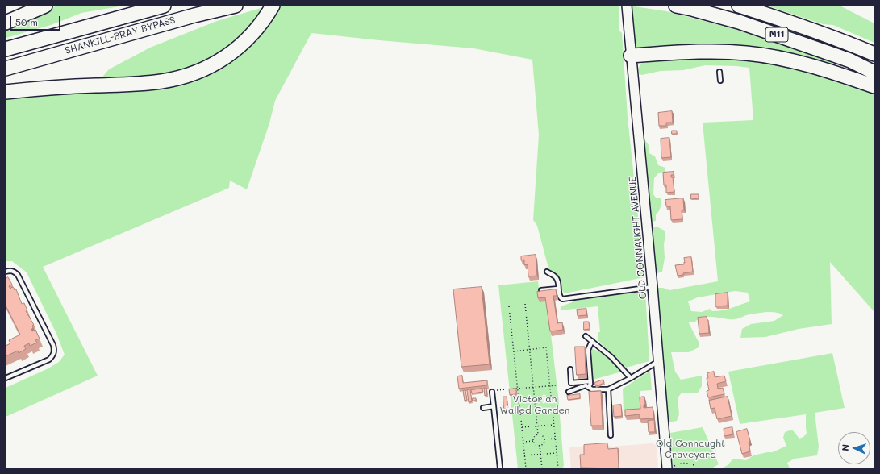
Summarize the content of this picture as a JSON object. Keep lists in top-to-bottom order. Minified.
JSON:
{"streets":{"highway":["M11","SHANKILL-BRAY BYPASS"],"street":["OLD CONNAUGHT AVENUE"]},"parks":["Victorian Walled Garden","Old Connaught Graveyard"],"scale_bar":"50 m","north":"left"}
